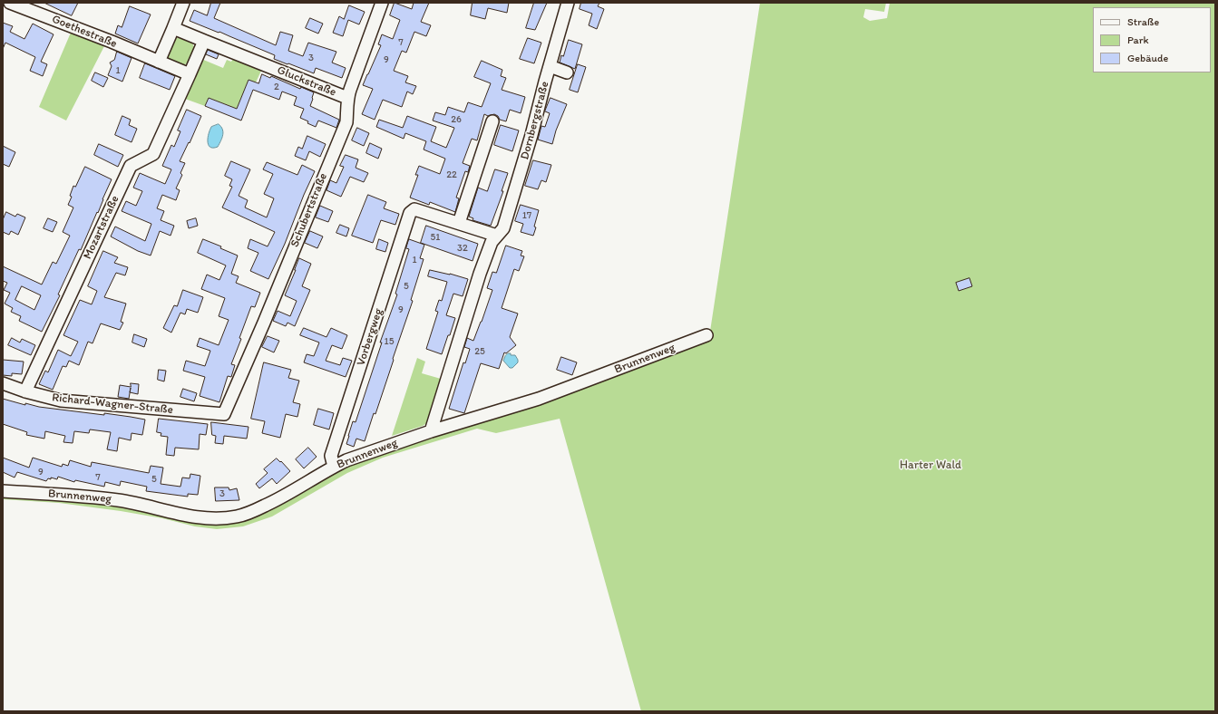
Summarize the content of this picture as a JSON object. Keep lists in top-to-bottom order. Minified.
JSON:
{"streets":{"street":["Goethestraße","Gluckstraße","Dornbergstraße","Schubertstraße","Mozartstraße","Vorbergweg","Brunnenweg","Richard-Wagner-Straße"]},"crossings":[["Goethestraße","Mozartstraße"],["Gluckstraße","Schubertstraße"],["Gluckstraße","Mozartstraße"],["Dornbergstraße","Brunnenweg"],["Schubertstraße","Richard-Wagner-Straße"],["Mozartstraße","Richard-Wagner-Straße"],["Vorbergweg","Brunnenweg"]],"parks":["Harter Wald"],"house_numbers":["7","3","9","1","2","26","22","17","51","32","1","5","9","15","25","9","7","5","3"],"legend":["Straße","Park","Gebäude"]}
